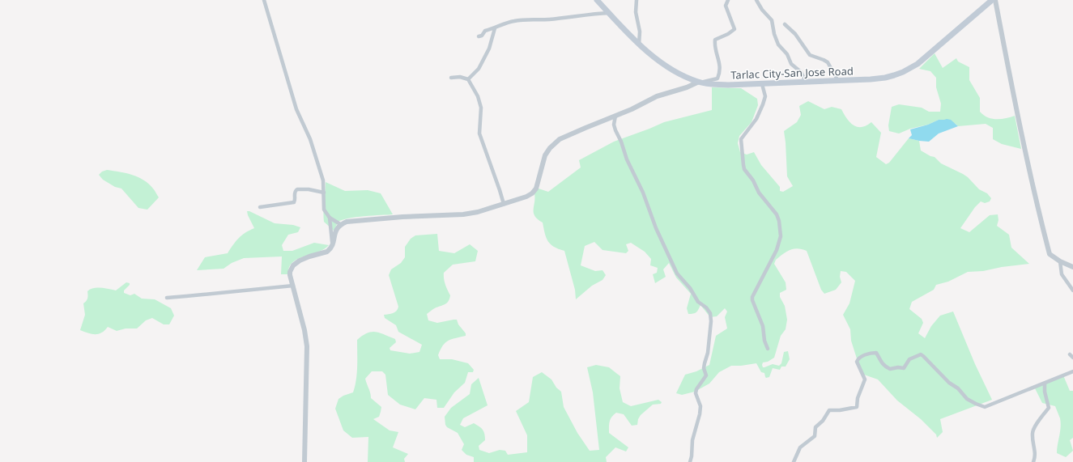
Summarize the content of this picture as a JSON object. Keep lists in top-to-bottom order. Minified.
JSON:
{"streets":{"main road":["Tarlac City-San Jose Road"]}}
